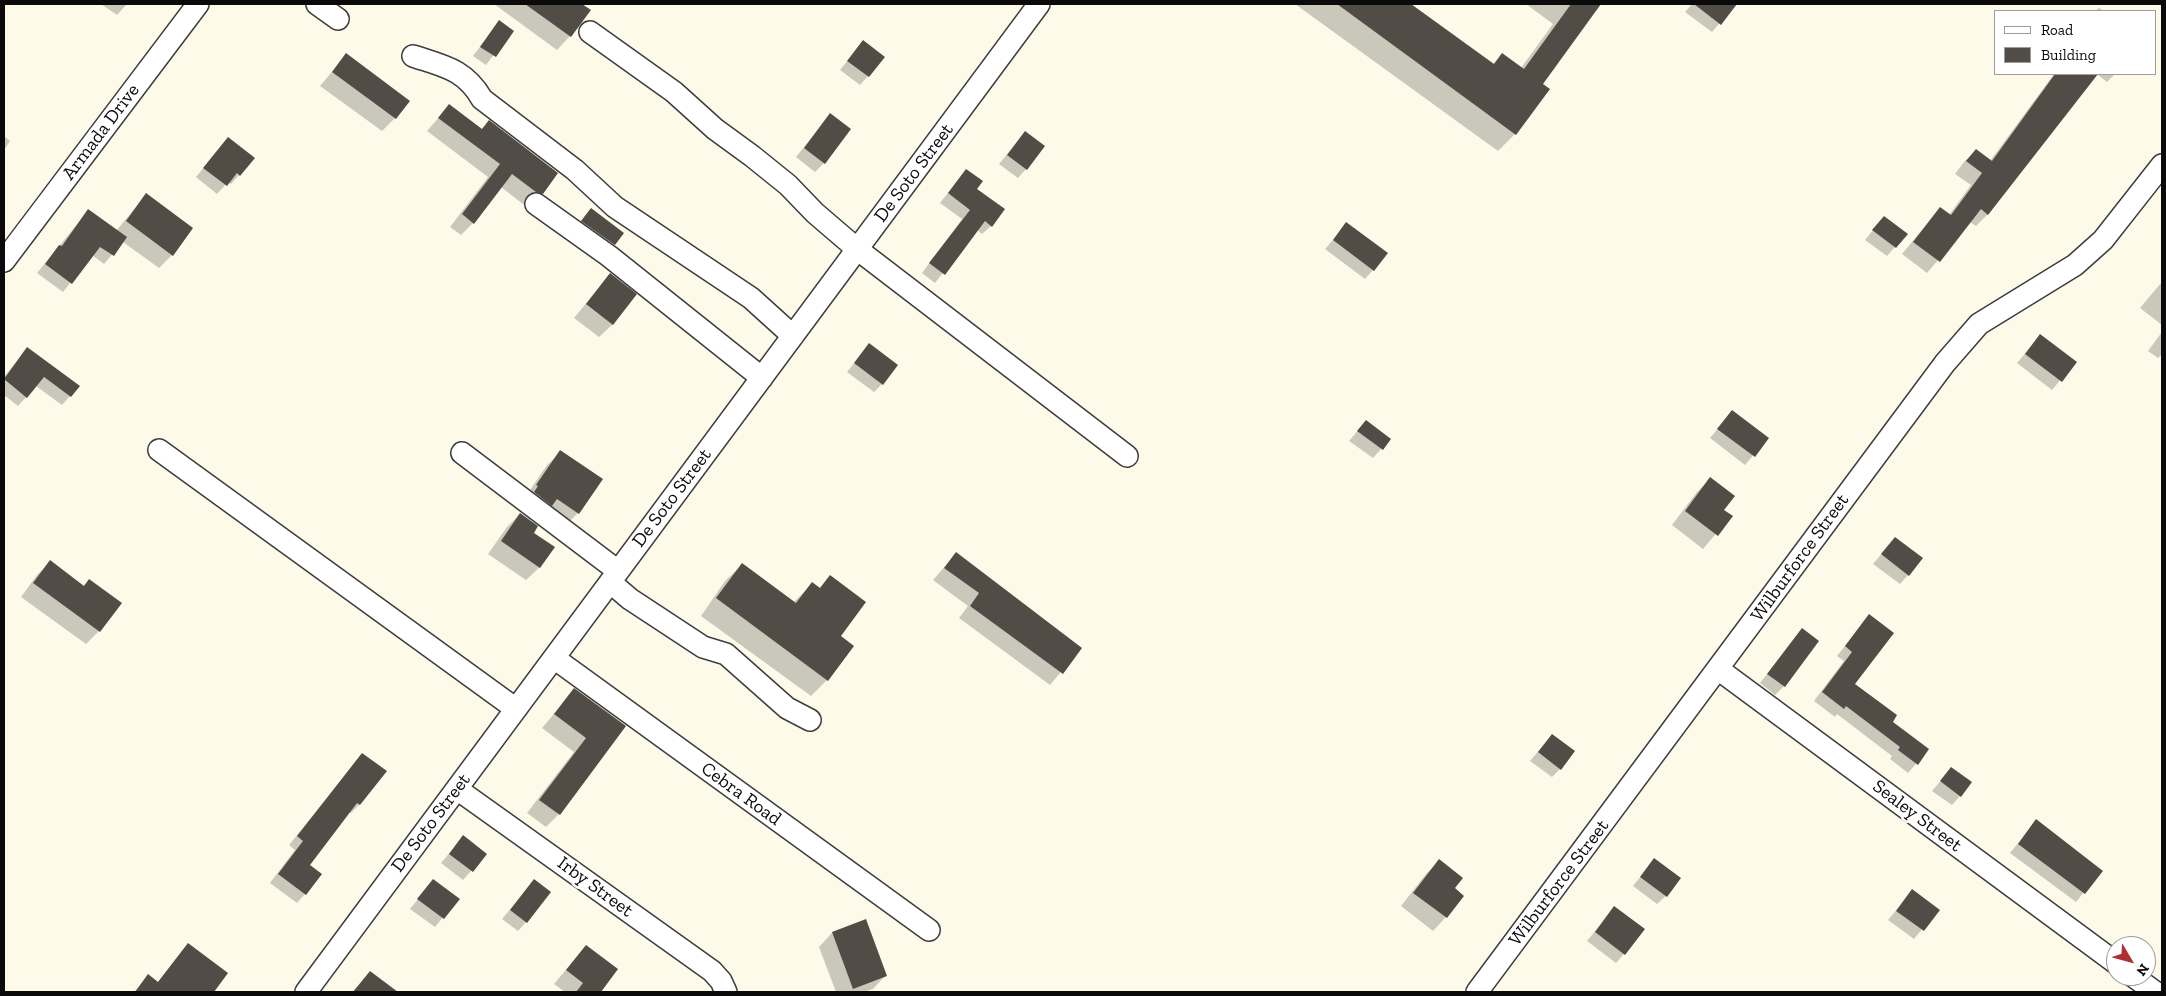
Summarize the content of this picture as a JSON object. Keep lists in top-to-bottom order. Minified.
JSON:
{"streets":{"street":["Armada Drive","De Soto Street","Wilburforce Street","Cebra Road","Sealey Street","Irby Street"]},"crossings":[["De Soto Street","Cebra Road"],["De Soto Street","Irby Street"],["Wilburforce Street","Sealey Street"]],"legend":["Road","Building"],"north":"bottom right"}
